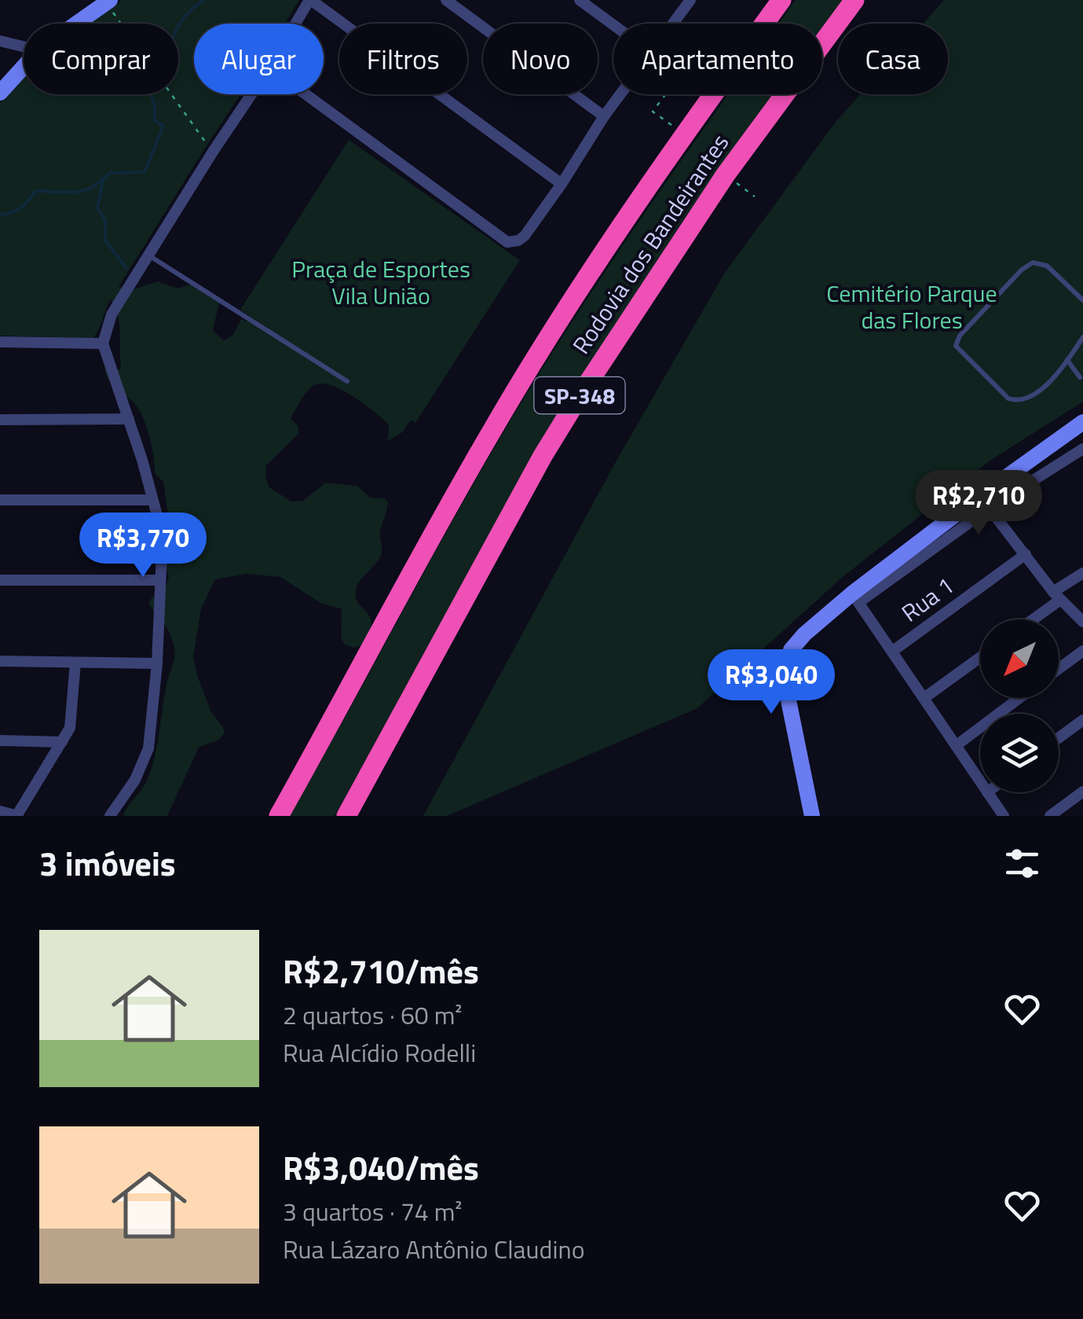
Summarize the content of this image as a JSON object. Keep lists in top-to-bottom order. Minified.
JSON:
{"streets":{"highway":["Rodovia dos Bandeirantes","SP-348"],"street":["Rua 1"]},"parks":["Praça de Esportes Vila União","Cemitério Parque das Flores"],"north":"bottom left","page":{"chip":["Comprar","Alugar","Filtros","Novo","Apartamento","Casa"],"price":["R$2,710","R$3,770","R$3,040"],"heading":"3 imóveis","list":[{"name":"R$2,710/mês","note":"2 quartos · 60 m² · Rua Alcídio Rodelli"},{"name":"R$3,040/mês","note":"3 quartos · 74 m² · Rua Lázaro Antônio Claudino"}]}}
